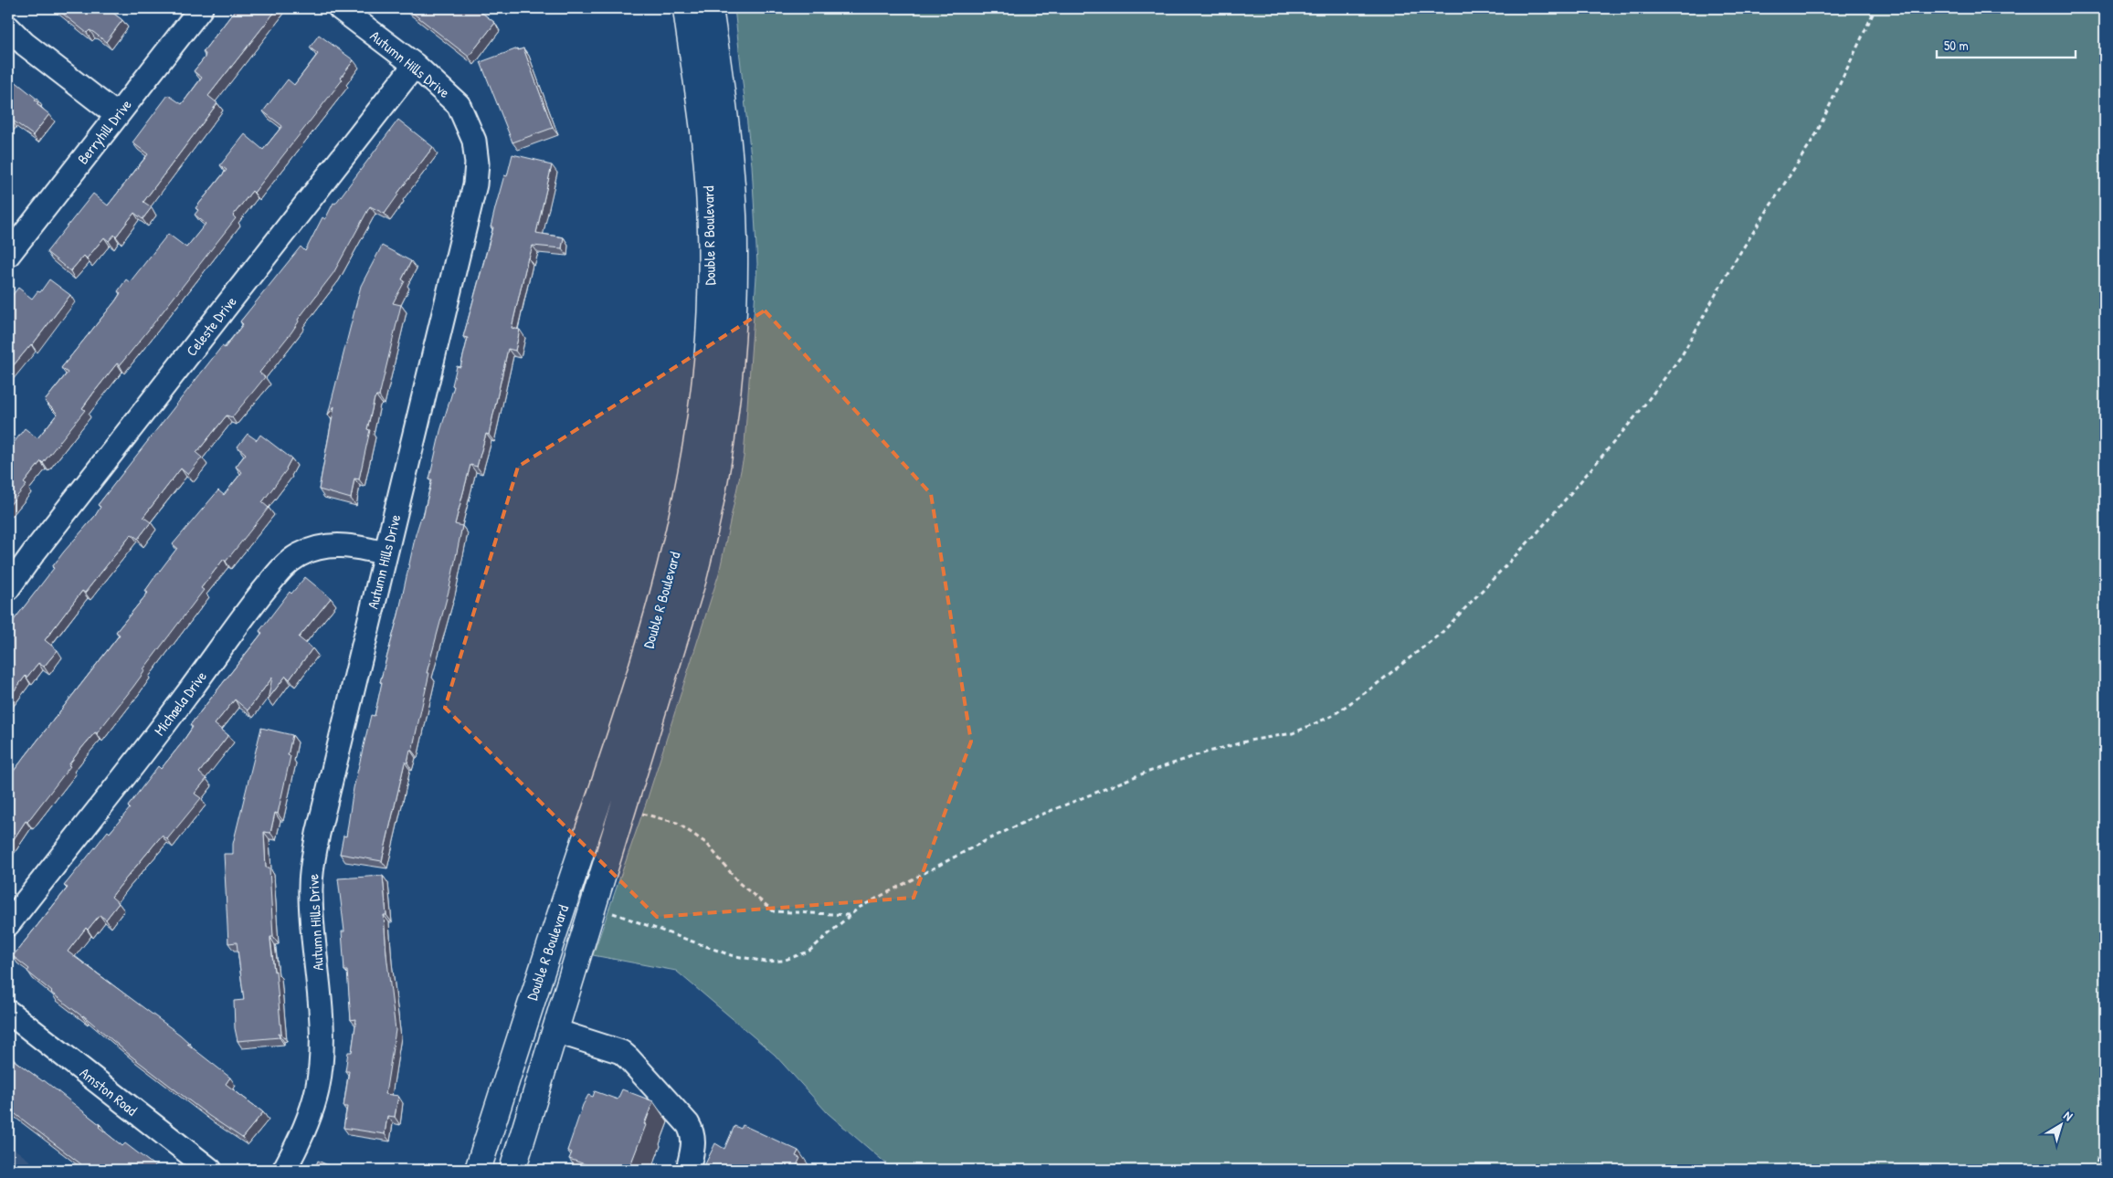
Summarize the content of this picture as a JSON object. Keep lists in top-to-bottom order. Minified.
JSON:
{"streets":{"main road":["Double R Boulevard"],"street":["Autumn Hills Drive","Berryhill Drive","Celeste Drive","Michaela Drive","Amston Road"]},"crossings":[["Autumn Hills Drive","Celeste Drive"],["Autumn Hills Drive","Michaela Drive"]],"scale_bar":"50 m","north":"top right"}
